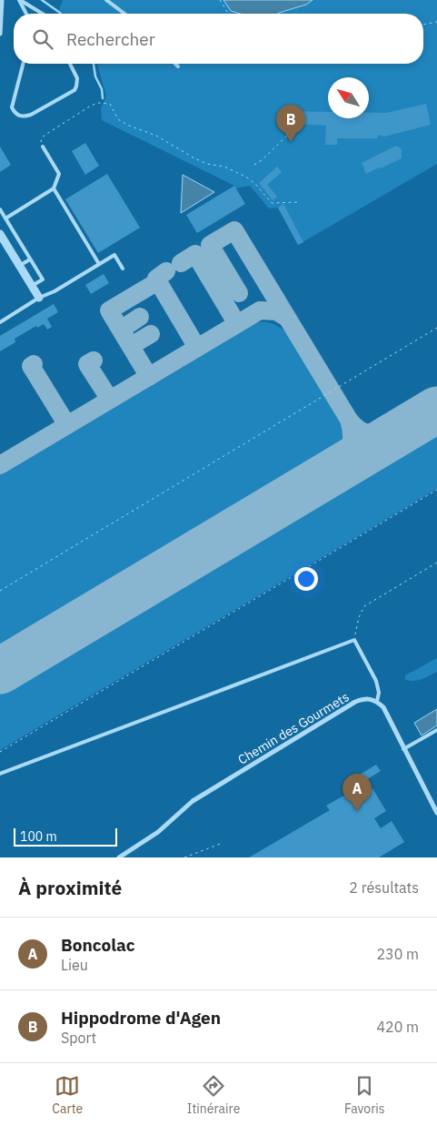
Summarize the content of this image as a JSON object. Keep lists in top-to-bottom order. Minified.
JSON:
{"streets":{"street":["Chemin des Gourmets"]},"scale_bar":"100 m","north":"top left","page":{"search":"Rechercher","pins":["B","A"],"scale":"100 m","heading":["À proximité","2 résultats"],"list":[{"mark":"A","name":"Boncolac","note":"Lieu","value":"230 m"},{"mark":"B","name":"Hippodrome d'Agen","note":"Sport","value":"420 m"}],"nav":["Carte","Itinéraire","Favoris"]}}
